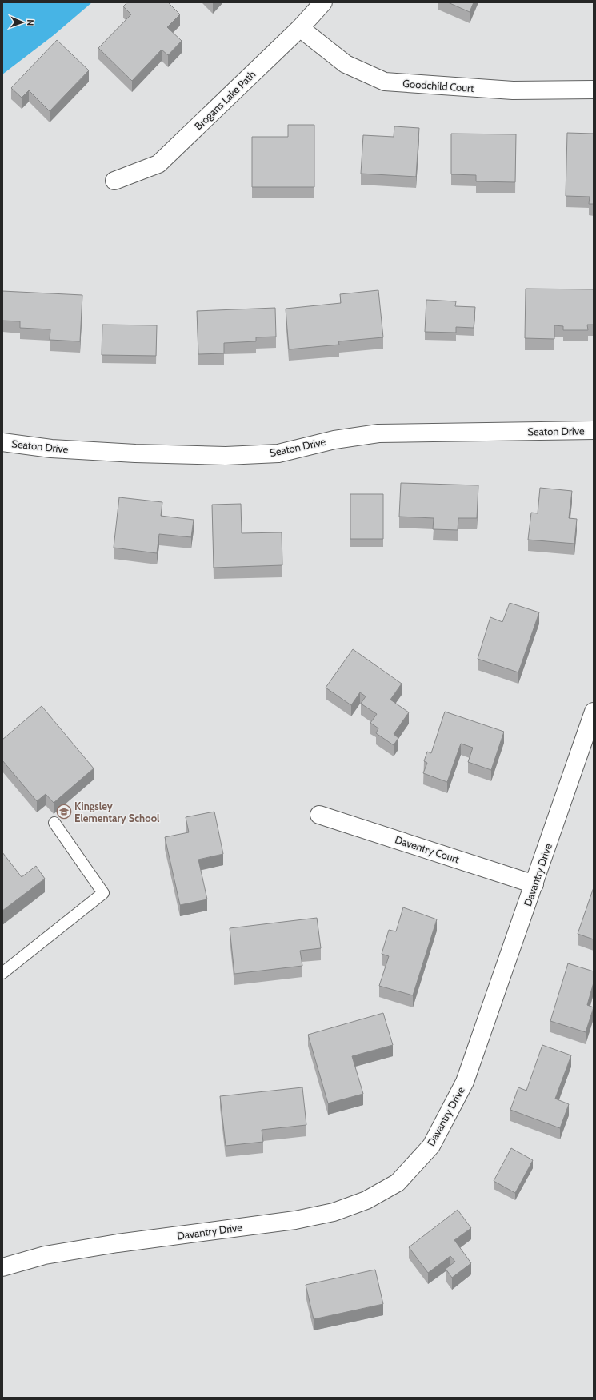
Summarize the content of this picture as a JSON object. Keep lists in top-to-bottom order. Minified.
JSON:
{"streets":{"street":["Goodchild Court","Brogans Lake Path","Seaton Drive","Daventry Court","Davantry Drive"]},"crossings":[["Goodchild Court","Brogans Lake Path"],["Daventry Court","Davantry Drive"]],"places":{"school or university":["Kingsley Elementary School"]},"north":"right"}
